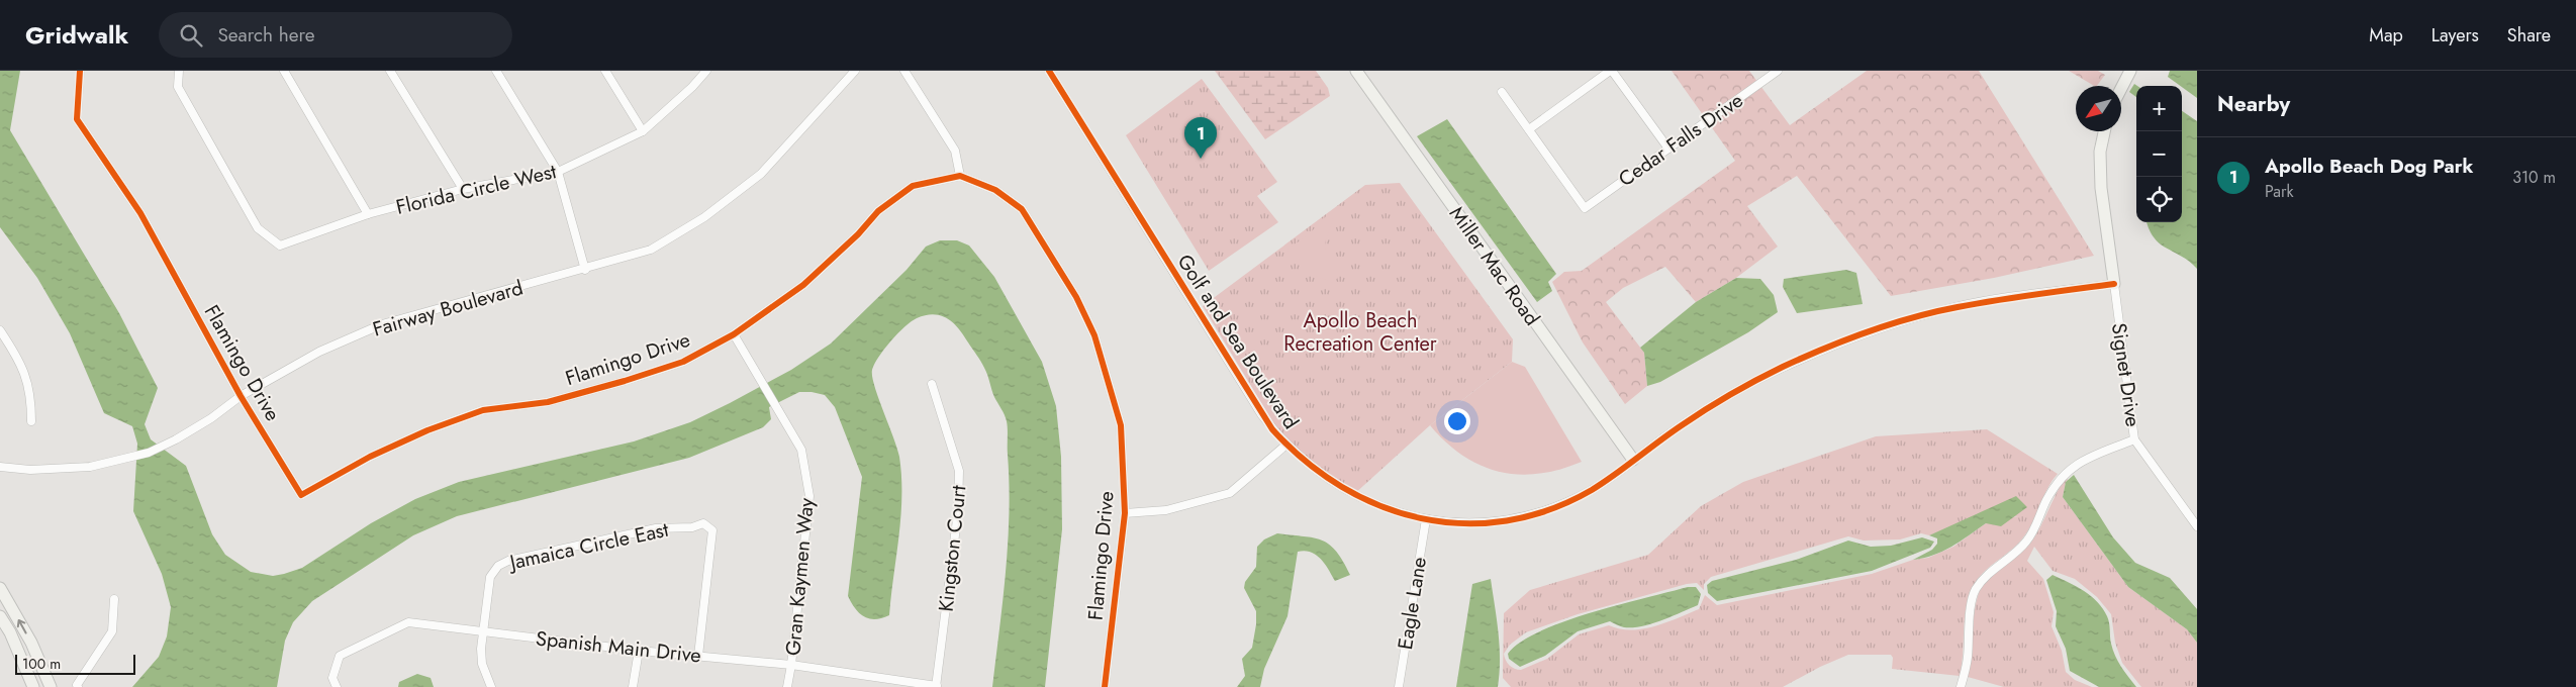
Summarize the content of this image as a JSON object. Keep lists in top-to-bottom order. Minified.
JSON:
{"streets":{"street":["Cedar Falls Drive","Florida Circle West","Miller Mac Road","Fairway Boulevard","Golf and Sea Boulevard","Flamingo Drive","Signet Drive","Jamaica Circle East","Kingston Court","Gran Kaymen Way","Eagle Lane","Spanish Main Drive"]},"crossings":[["Miller Mac Road","Golf and Sea Boulevard"],["Fairway Boulevard","Flamingo Drive"],["Golf and Sea Boulevard","Signet Drive"],["Golf and Sea Boulevard","Eagle Lane"],["Flamingo Drive","Gran Kaymen Way"],["Jamaica Circle East","Spanish Main Drive"],["Kingston Court","Spanish Main Drive"],["Gran Kaymen Way","Spanish Main Drive"]],"parks":["Apollo Beach Recreation Center"],"scale_bar":"100 m","north":"bottom left","page":{"header":"Gridwalk","search":"Search here","nav":["Map","Layers","Share"],"heading":"Nearby","map_buttons":["+","−"],"pins":"1","list":[{"mark":"1","name":"Apollo Beach Dog Park","note":"Park","value":"310 m"}],"scale":"100 m"}}
